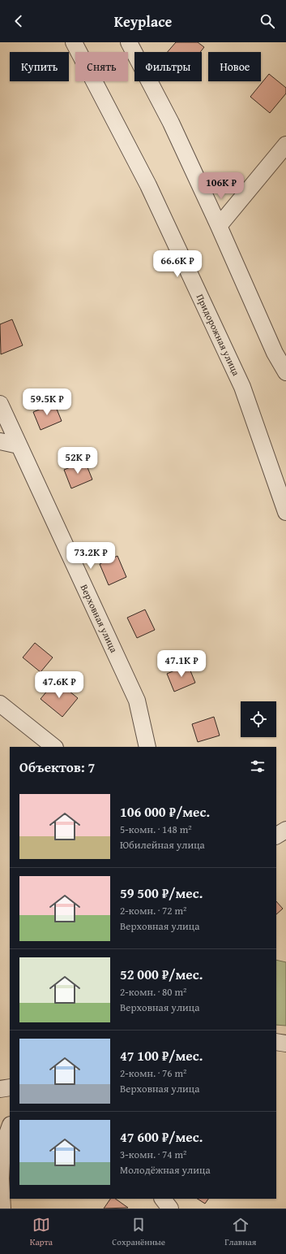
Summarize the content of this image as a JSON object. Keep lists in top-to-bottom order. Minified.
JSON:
{"streets":{"street":["Придорожная улица","Верховная улица"]},"page":{"header":"Keyplace","chip":["Купить","Снять","Фильтры","Новое"],"price":["106K ₽","66.6K ₽","59.5K ₽","52K ₽","73.2K ₽","47.1K ₽","47.6K ₽"],"heading":"Объектов: 7","list":[{"name":"106 000 ₽/мес.","note":"5-комн. · 148 m² · Юбилейная улица"},{"name":"59 500 ₽/мес.","note":"2-комн. · 72 m² · Верховная улица"},{"name":"52 000 ₽/мес.","note":"2-комн. · 80 m² · Верховная улица"},{"name":"47 100 ₽/мес.","note":"2-комн. · 76 m² · Верховная улица"},{"name":"47 600 ₽/мес.","note":"3-комн. · 74 m² · Молодёжная улица"}],"tabs":["Карта","Сохранённые","Главная"]}}
